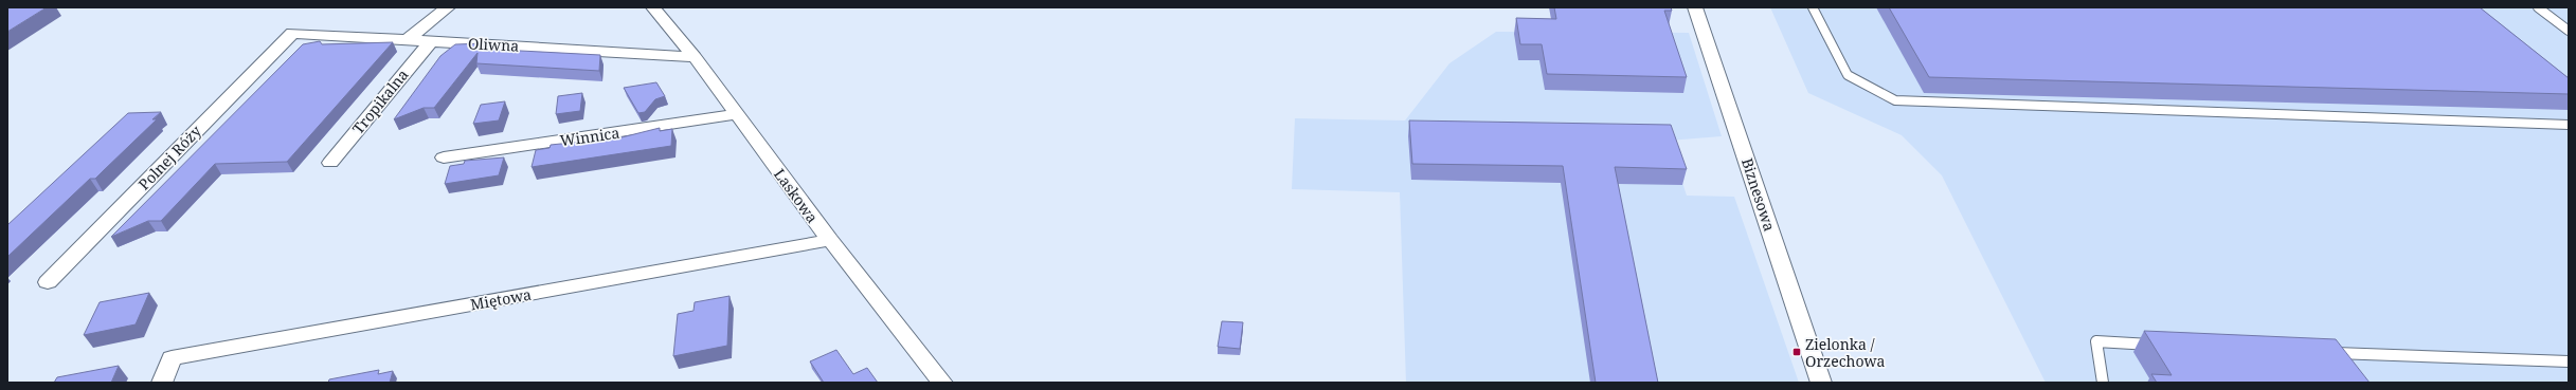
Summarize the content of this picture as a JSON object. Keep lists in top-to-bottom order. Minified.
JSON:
{"streets":{"street":["Oliwna","Tropikalna","Winnica","Polnej Róży","Biznesowa","Laskowa","Miętowa"]},"crossings":[["Oliwna","Tropikalna"],["Oliwna","Polnej Róży"],["Oliwna","Laskowa"],["Winnica","Laskowa"],["Laskowa","Miętowa"]],"places":{"transit":["Zielonka / Orzechowa"]}}
